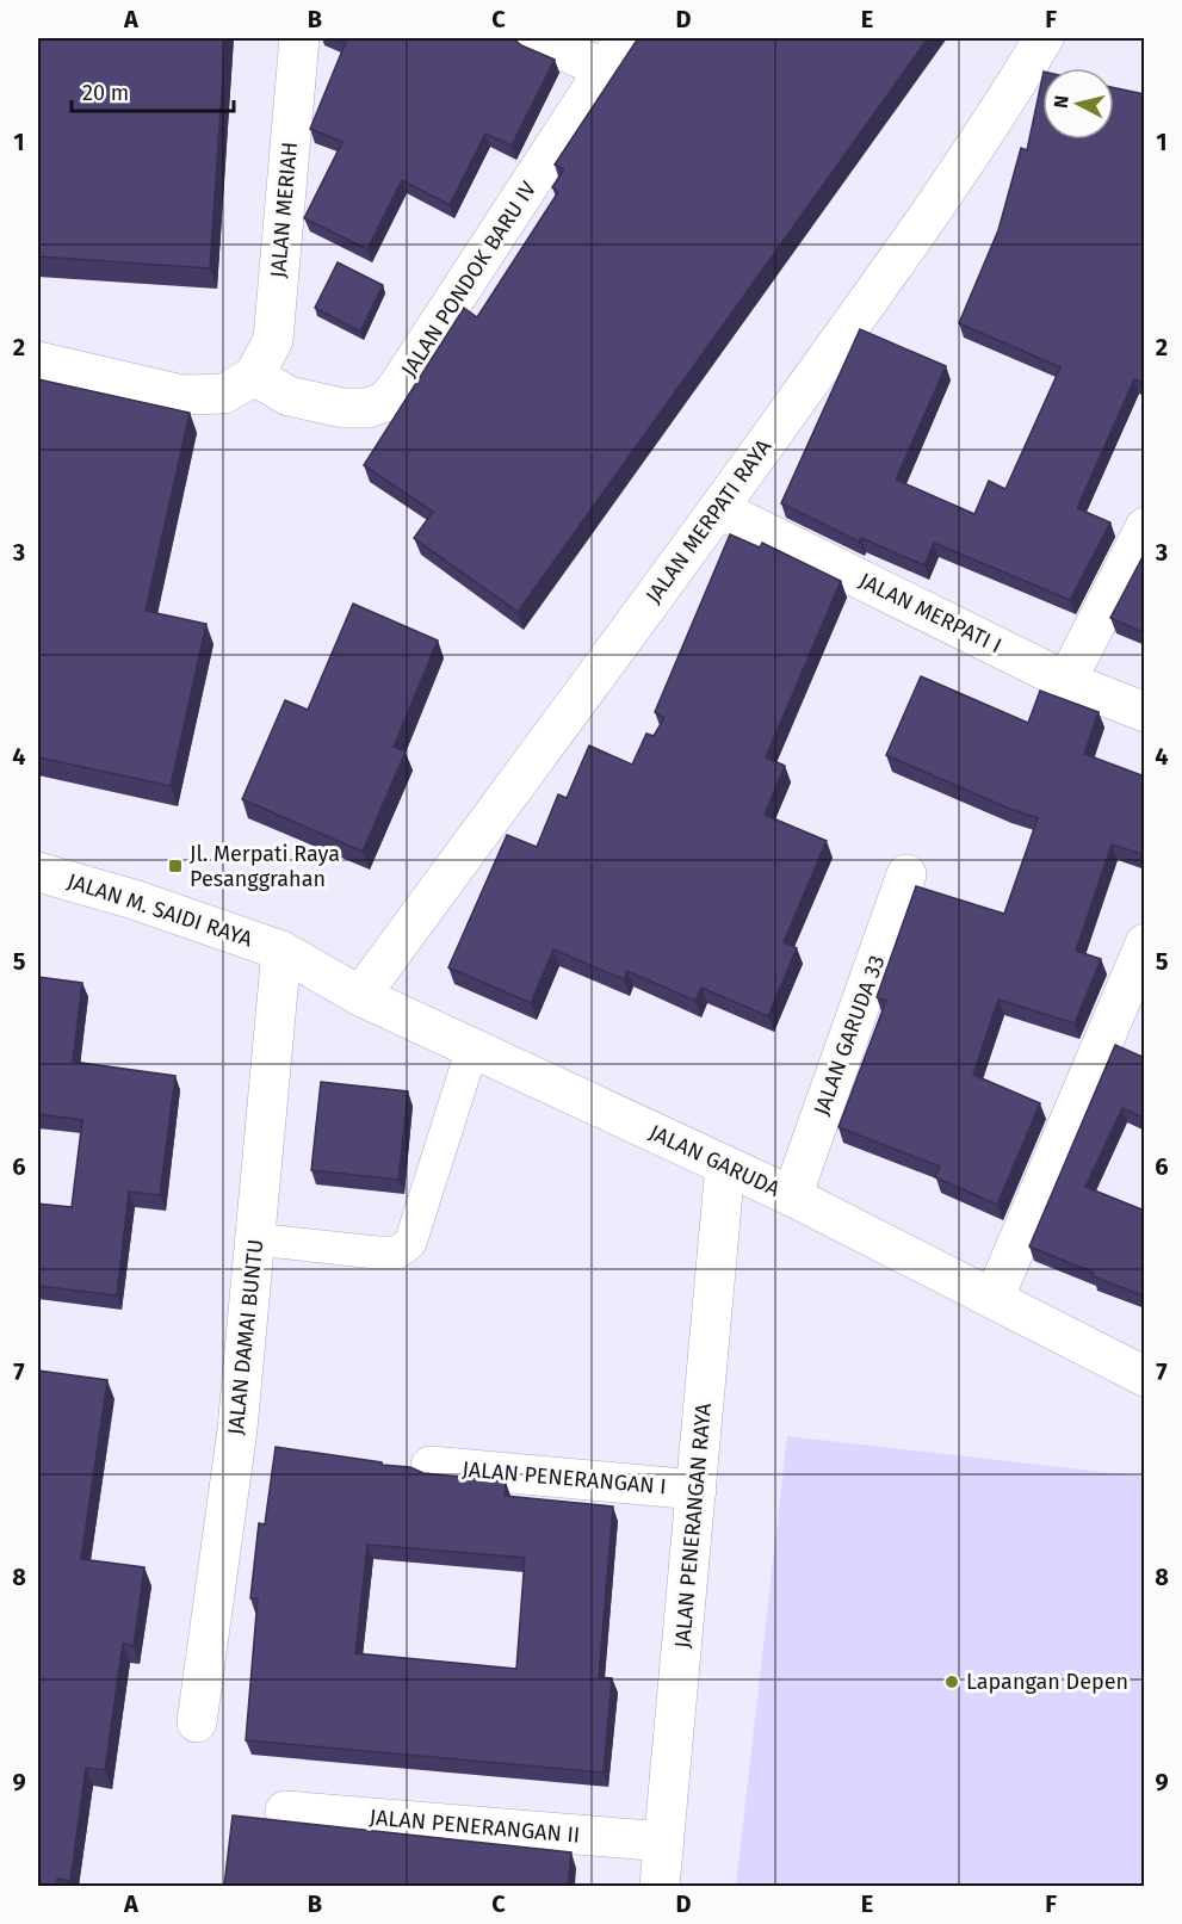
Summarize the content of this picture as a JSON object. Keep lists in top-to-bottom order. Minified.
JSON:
{"streets":{"street":["JALAN MERIAH","JALAN PONDOK BARU IV","JALAN MERPATI RAYA","JALAN MERPATI I","JALAN M. SAIDI RAYA","JALAN GARUDA 33","JALAN GARUDA","JALAN DAMAI BUNTU","JALAN PENERANGAN I","JALAN PENERANGAN RAYA","JALAN PENERANGAN II"]},"crossings":[["JALAN MERIAH","JALAN PONDOK BARU IV"],["JALAN MERPATI RAYA","JALAN MERPATI I"],["JALAN MERPATI RAYA","JALAN GARUDA"],["JALAN M. SAIDI RAYA","JALAN GARUDA"],["JALAN M. SAIDI RAYA","JALAN DAMAI BUNTU"],["JALAN GARUDA 33","JALAN GARUDA"],["JALAN GARUDA","JALAN DAMAI BUNTU"],["JALAN GARUDA","JALAN PENERANGAN RAYA"],["JALAN PENERANGAN I","JALAN PENERANGAN RAYA"],["JALAN PENERANGAN RAYA","JALAN PENERANGAN II"]],"places":{"transit":["Jl. Merpati Raya Pesanggrahan"],"other":["Lapangan Depen"]},"scale_bar":"20 m","north":"left","grid":{"columns":["A","B","C","D","E","F"],"rows":["1","2","3","4","5","6","7","8","9"]}}
